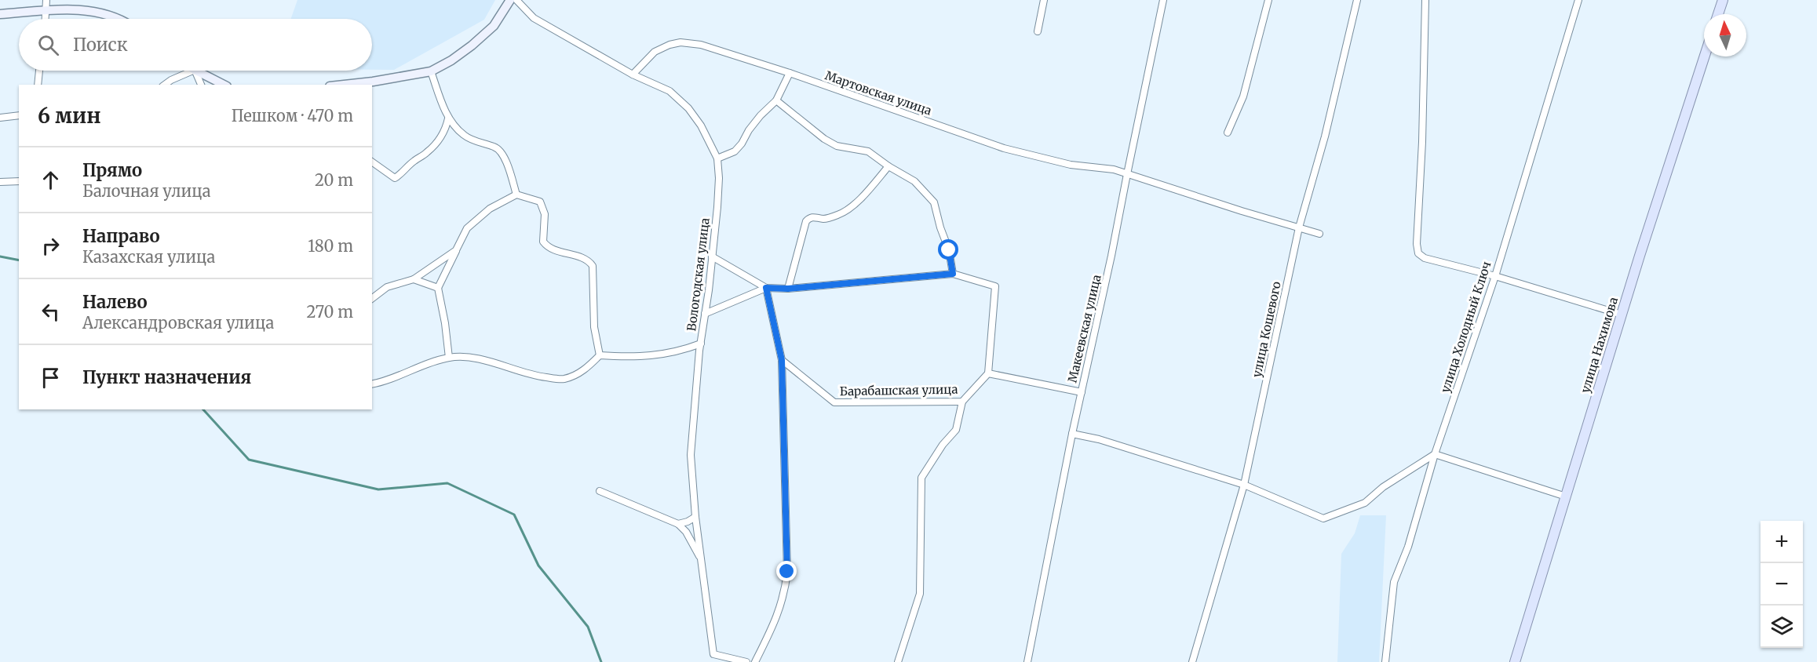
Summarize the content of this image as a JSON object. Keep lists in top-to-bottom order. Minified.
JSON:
{"streets":{"main road":["улица Нахимова"],"street":["Мартовская улица","Вологодская улица","улица Холодный Ключ","Макеевская улица","улица Кошевого","Барабашская улица"]},"crossings":[["Мартовская улица","Вологодская улица"],["Мартовская улица","Макеевская улица"],["Мартовская улица","улица Кошевого"]],"north":"top","page":{"search":"Поиск","heading":["6 мин","Пешком · 470 m"],"list":[["Прямо","Балочная улица","20 m"],["Направо","Казахская улица","180 m"],["Налево","Александровская улица","270 m"],"Пункт назначения"],"map_buttons":["+","−"]}}
